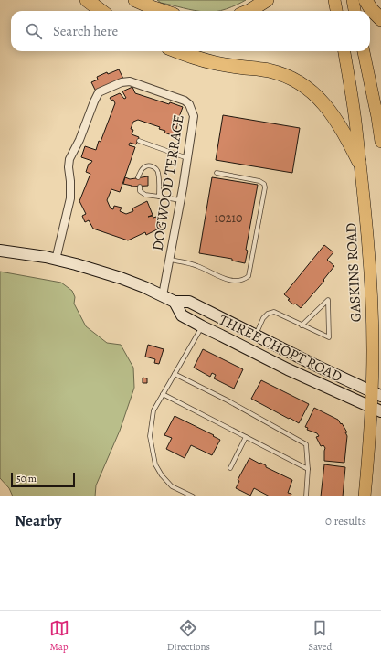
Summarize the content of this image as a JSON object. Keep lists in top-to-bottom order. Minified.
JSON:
{"streets":{"main road":["GASKINS ROAD","THREE CHOPT ROAD"],"street":["DOGWOOD TERRACE"]},"crossings":[["DOGWOOD TERRACE","THREE CHOPT ROAD"],["GASKINS ROAD","THREE CHOPT ROAD"]],"house_numbers":["10210"],"scale_bar":"50 m","page":{"search":"Search here","scale":"50 m","heading":["Nearby","0 results"],"nav":["Map","Directions","Saved"]}}
